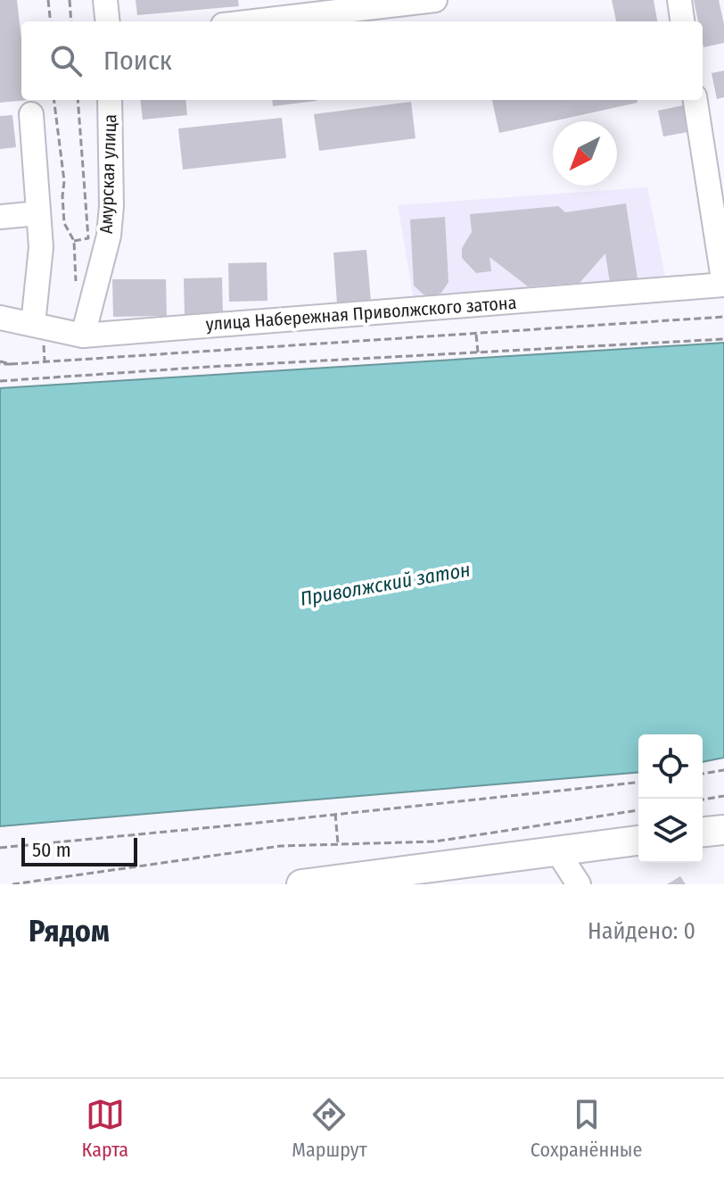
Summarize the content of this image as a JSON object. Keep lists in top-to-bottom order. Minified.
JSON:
{"streets":{"street":["Амурская улица","улица Набережная Приволжского затона"]},"crossings":[["Амурская улица","улица Набережная Приволжского затона"]],"water":["Приволжский затон"],"scale_bar":"50 m","north":"bottom left","page":{"search":"Поиск","scale":"50 m","heading":["Рядом","Найдено: 0"],"nav":["Карта","Маршрут","Сохранённые"]}}
